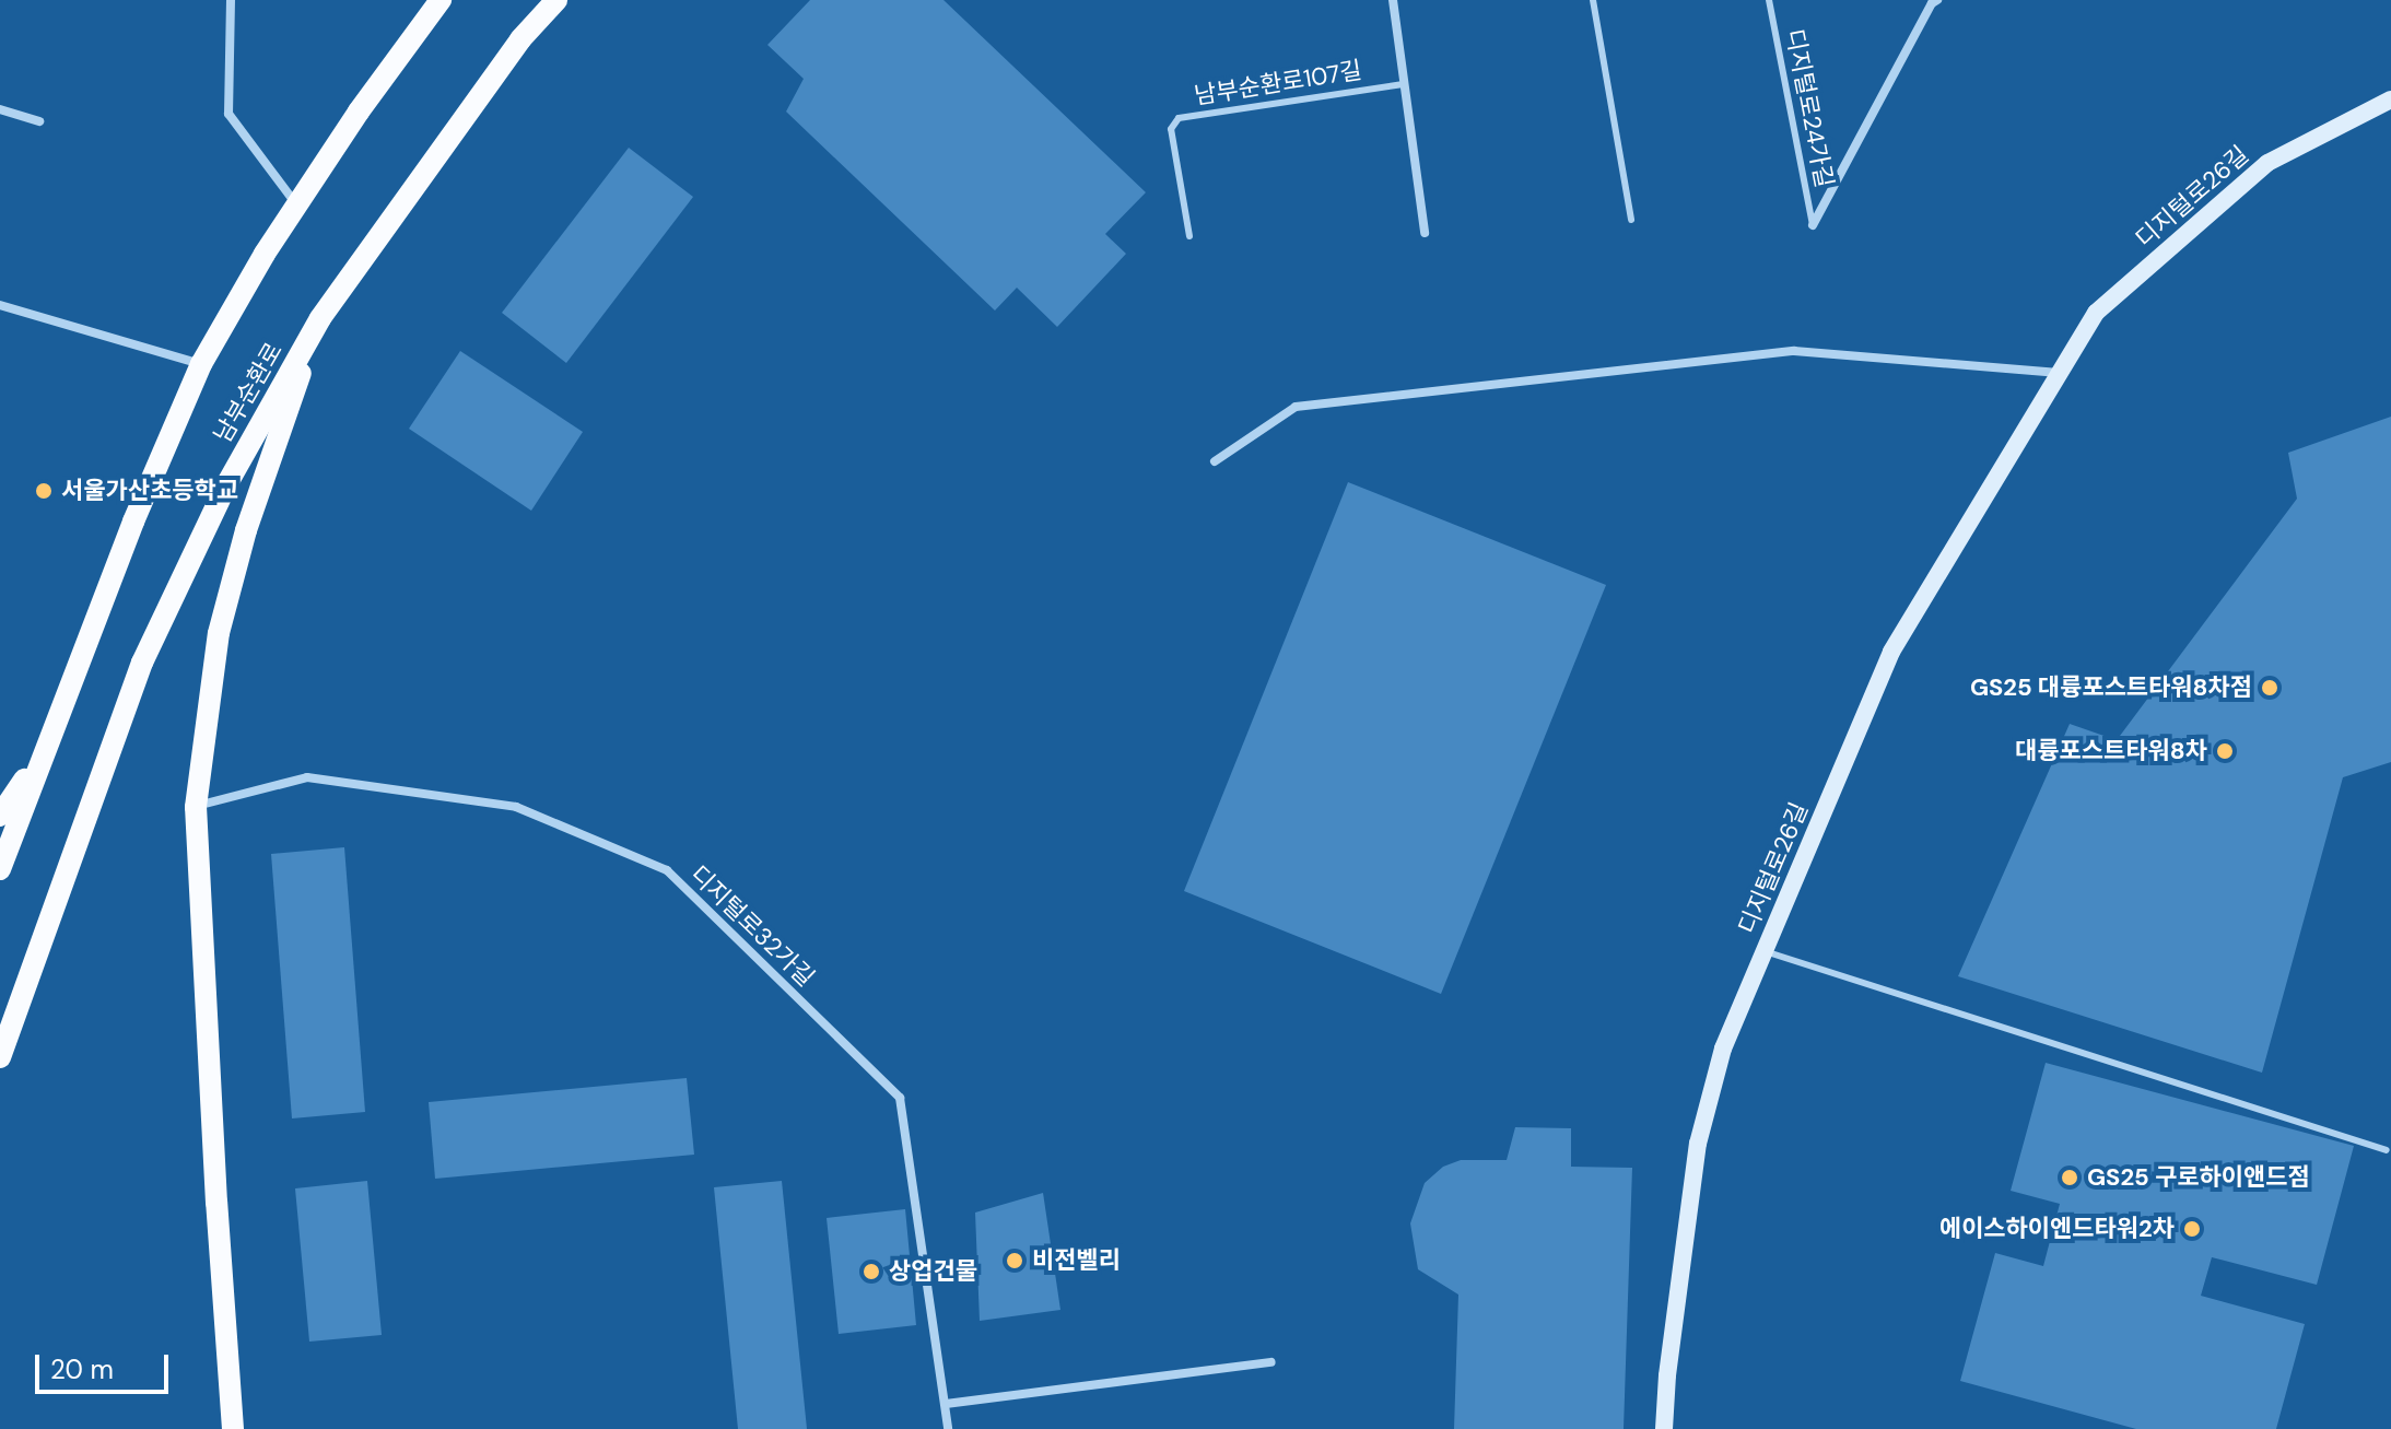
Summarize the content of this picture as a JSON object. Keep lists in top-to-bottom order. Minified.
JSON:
{"streets":{"main road":["남부순환로"],"street":["디지털로26길","디지털로32가길"],"lane":["남부순환로107길","디지털로24가길"]},"places":["서울가산초등학교","GS25 대륭포스트타워8차점","대륭포스트타워8차","GS25 구로하이앤드점","에이스하이엔드타워2차","비전벨리","상업건물"],"scale_bar":"20 m"}
